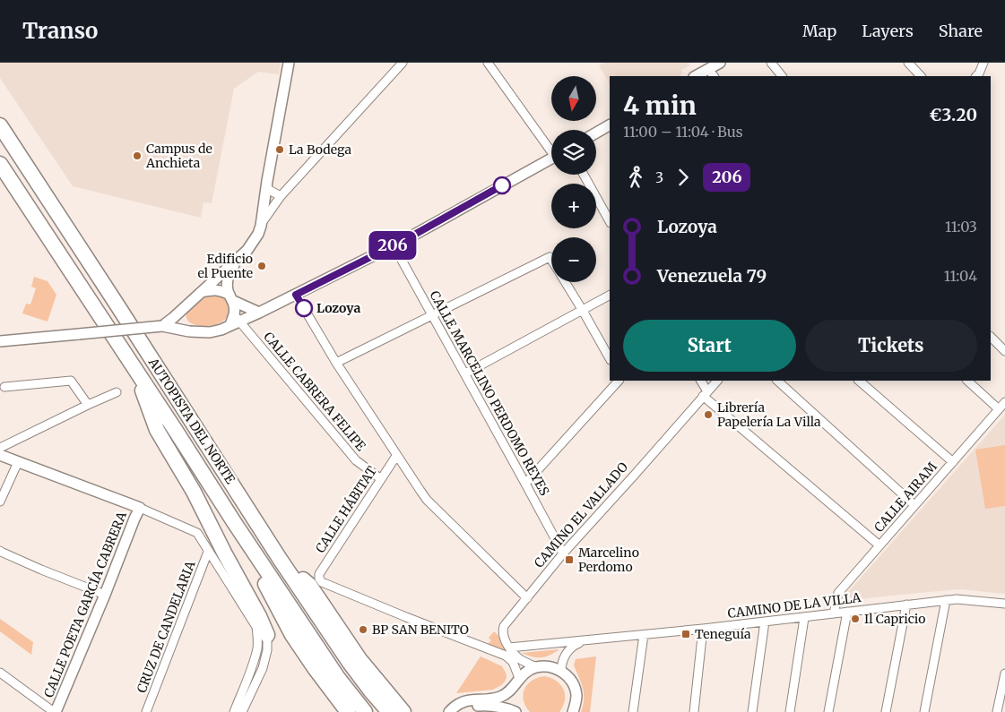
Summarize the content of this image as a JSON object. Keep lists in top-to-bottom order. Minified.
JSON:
{"streets":{"highway":["AUTOPISTA DEL NORTE"],"street":["CALLE CABRERA FELIPE","CALLE MARCELINO PERDOMO REYES","CALLE AIRAM","CALLE HÁBITAT","CAMINO EL VALLADO","CALLE POETA GARCÍA CABRERA","CAMINO DE LA VILLA","CRUZ DE CANDELARIA"]},"crossings":[["CALLE CABRERA FELIPE","CALLE HÁBITAT"],["CALLE MARCELINO PERDOMO REYES","CAMINO EL VALLADO"],["CALLE AIRAM","CAMINO DE LA VILLA"],["CAMINO EL VALLADO","CAMINO DE LA VILLA"]],"places":{"other":["La Bodega","Campus de Anchieta","Edificio el Puente","Lozoya","Librería Papelería La Villa","Il Capricio","BP SAN BENITO"],"transit":["Marcelino Perdomo","Teneguía"]},"lines":["bus line 206"],"north":"bottom","page":{"header":"Transo","nav":["Map","Layers","Share"],"on_map":"206","map_buttons":["+","−"],"heading":["4 min","11:00 – 11:04 · Bus","€3.20"],"legs":["3","206"],"list":[{"name":"Lozoya","value":"11:03"},{"name":"Venezuela 79","value":"11:04"}],"buttons":["Start","Tickets"]}}
